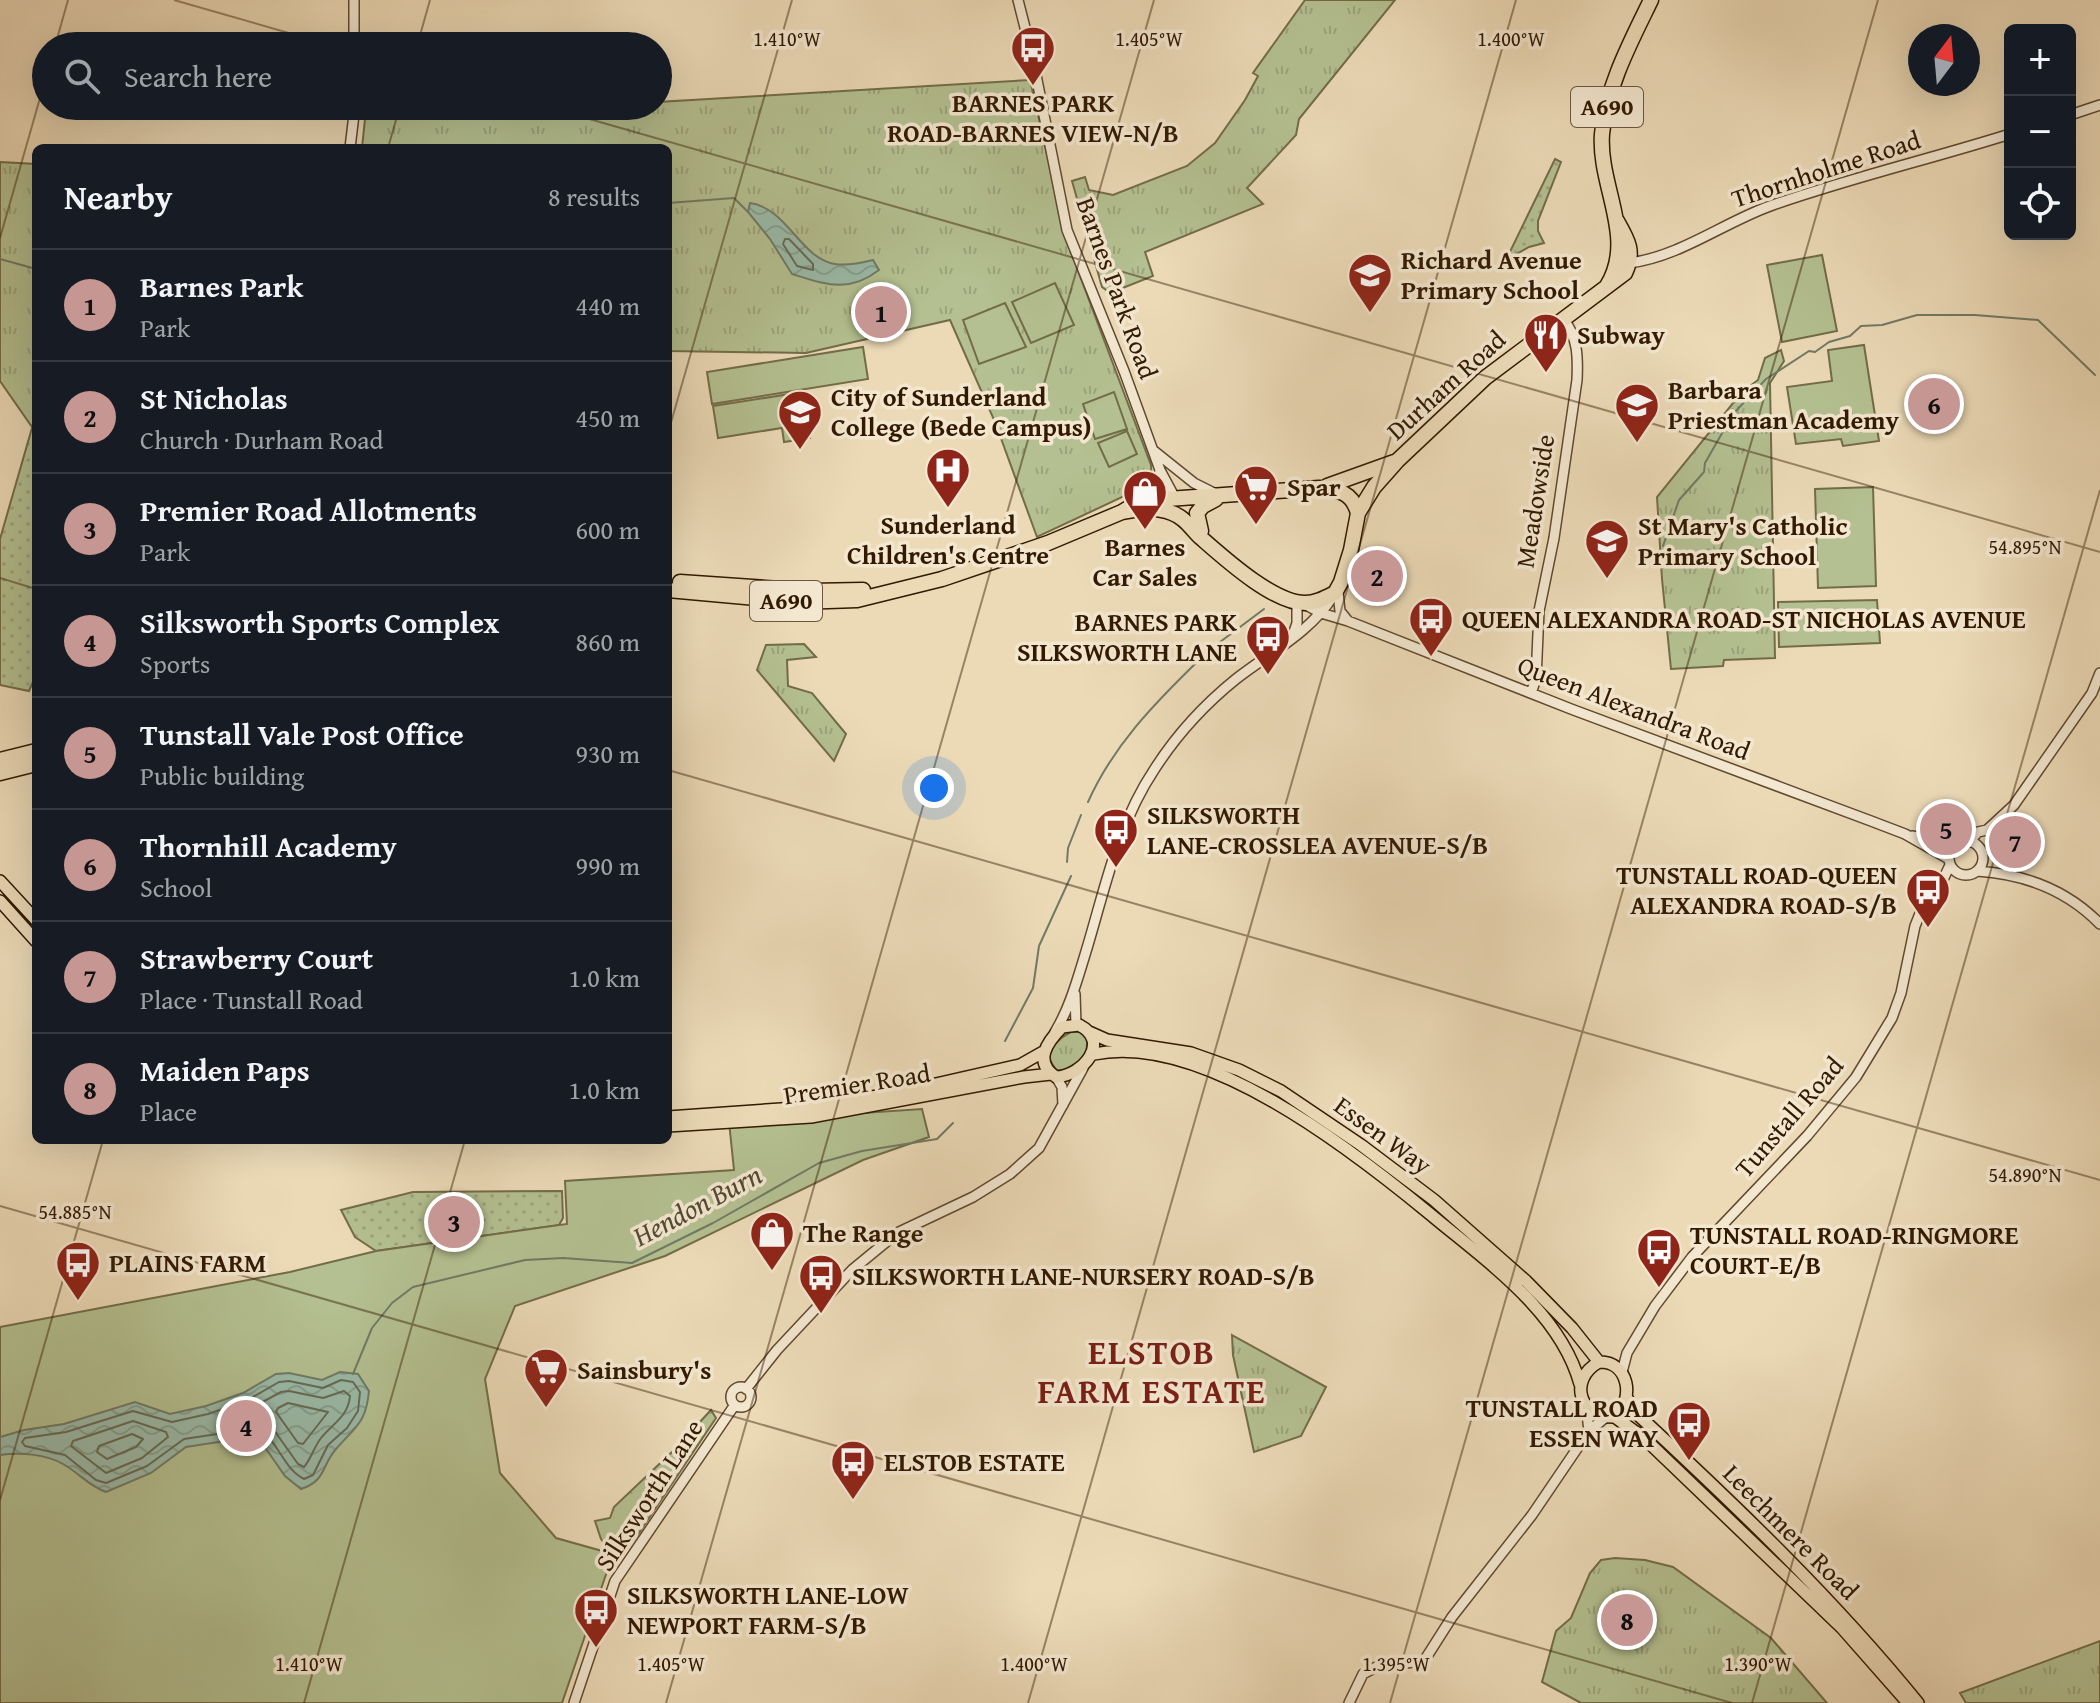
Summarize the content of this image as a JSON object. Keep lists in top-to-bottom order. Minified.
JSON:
{"streets":{"highway":["A690","Durham Road"],"main road":["Premier Road","Tunstall Road","Essen Way","Leechmere Road"],"street":["Thornholme Road","Barnes Park Road","Meadowside","Queen Alexandra Road","Silksworth Lane"]},"crossings":[["A690","Barnes Park Road"],["A690","Durham Road"],["Thornholme Road","Durham Road"],["Barnes Park Road","Durham Road"],["Durham Road","Meadowside"],["Durham Road","Queen Alexandra Road"],["Meadowside","Queen Alexandra Road"],["Queen Alexandra Road","Tunstall Road"],["Premier Road","Essen Way"],["Premier Road","Silksworth Lane"],["Tunstall Road","Essen Way"],["Tunstall Road","Leechmere Road"],["Essen Way","Silksworth Lane"],["Essen Way","Leechmere Road"]],"districts":["ELSTOB FARM ESTATE"],"water":["Hendon Burn"],"places":{"bus stop":["BARNES PARK ROAD-BARNES VIEW-N/B","QUEEN ALEXANDRA ROAD-ST NICHOLAS AVENUE","BARNES PARK SILKSWORTH LANE","SILKSWORTH LANE-CROSSLEA AVENUE-S/B","TUNSTALL ROAD-QUEEN ALEXANDRA ROAD-S/B","TUNSTALL ROAD-RINGMORE COURT-E/B","PLAINS FARM","SILKSWORTH LANE-NURSERY ROAD-S/B","TUNSTALL ROAD ESSEN WAY","ELSTOB ESTATE","SILKSWORTH LANE-LOW NEWPORT FARM-S/B"],"school or university":["Richard Avenue Primary School","Barbara Priestman Academy","City of Sunderland College (Bede Campus)","St Mary's Catholic Primary School"],"restaurant":["Subway"],"hospital":["Sunderland Children's Centre"],"supermarket":["Spar","Sainsbury's"],"shop":["Barnes Car Sales","The Range"]},"north":"top","page":{"map_buttons":["+","−"],"search":"Search here","heading":["Nearby","8 results"],"list":[{"mark":"1","name":"Barnes Park","note":"Park","value":"440 m"},{"mark":"2","name":"St Nicholas","note":"Church · Durham Road","value":"450 m"},{"mark":"3","name":"Premier Road Allotments","note":"Park","value":"600 m"},{"mark":"4","name":"Silksworth Sports Complex","note":"Sports","value":"860 m"},{"mark":"5","name":"Tunstall Vale Post Office","note":"Public building","value":"930 m"},{"mark":"6","name":"Thornhill Academy","note":"School","value":"990 m"},{"mark":"7","name":"Strawberry Court","note":"Place · Tunstall Road","value":"1.0 km"},{"mark":"8","name":"Maiden Paps","note":"Place","value":"1.0 km"}],"pins":["1","6","2","5","7","3","4","8"]},"coordinates":["1.410°W","1.405°W","1.400°W","54.895°N","54.890°N","54.885°N","1.395°W","1.390°W"]}
